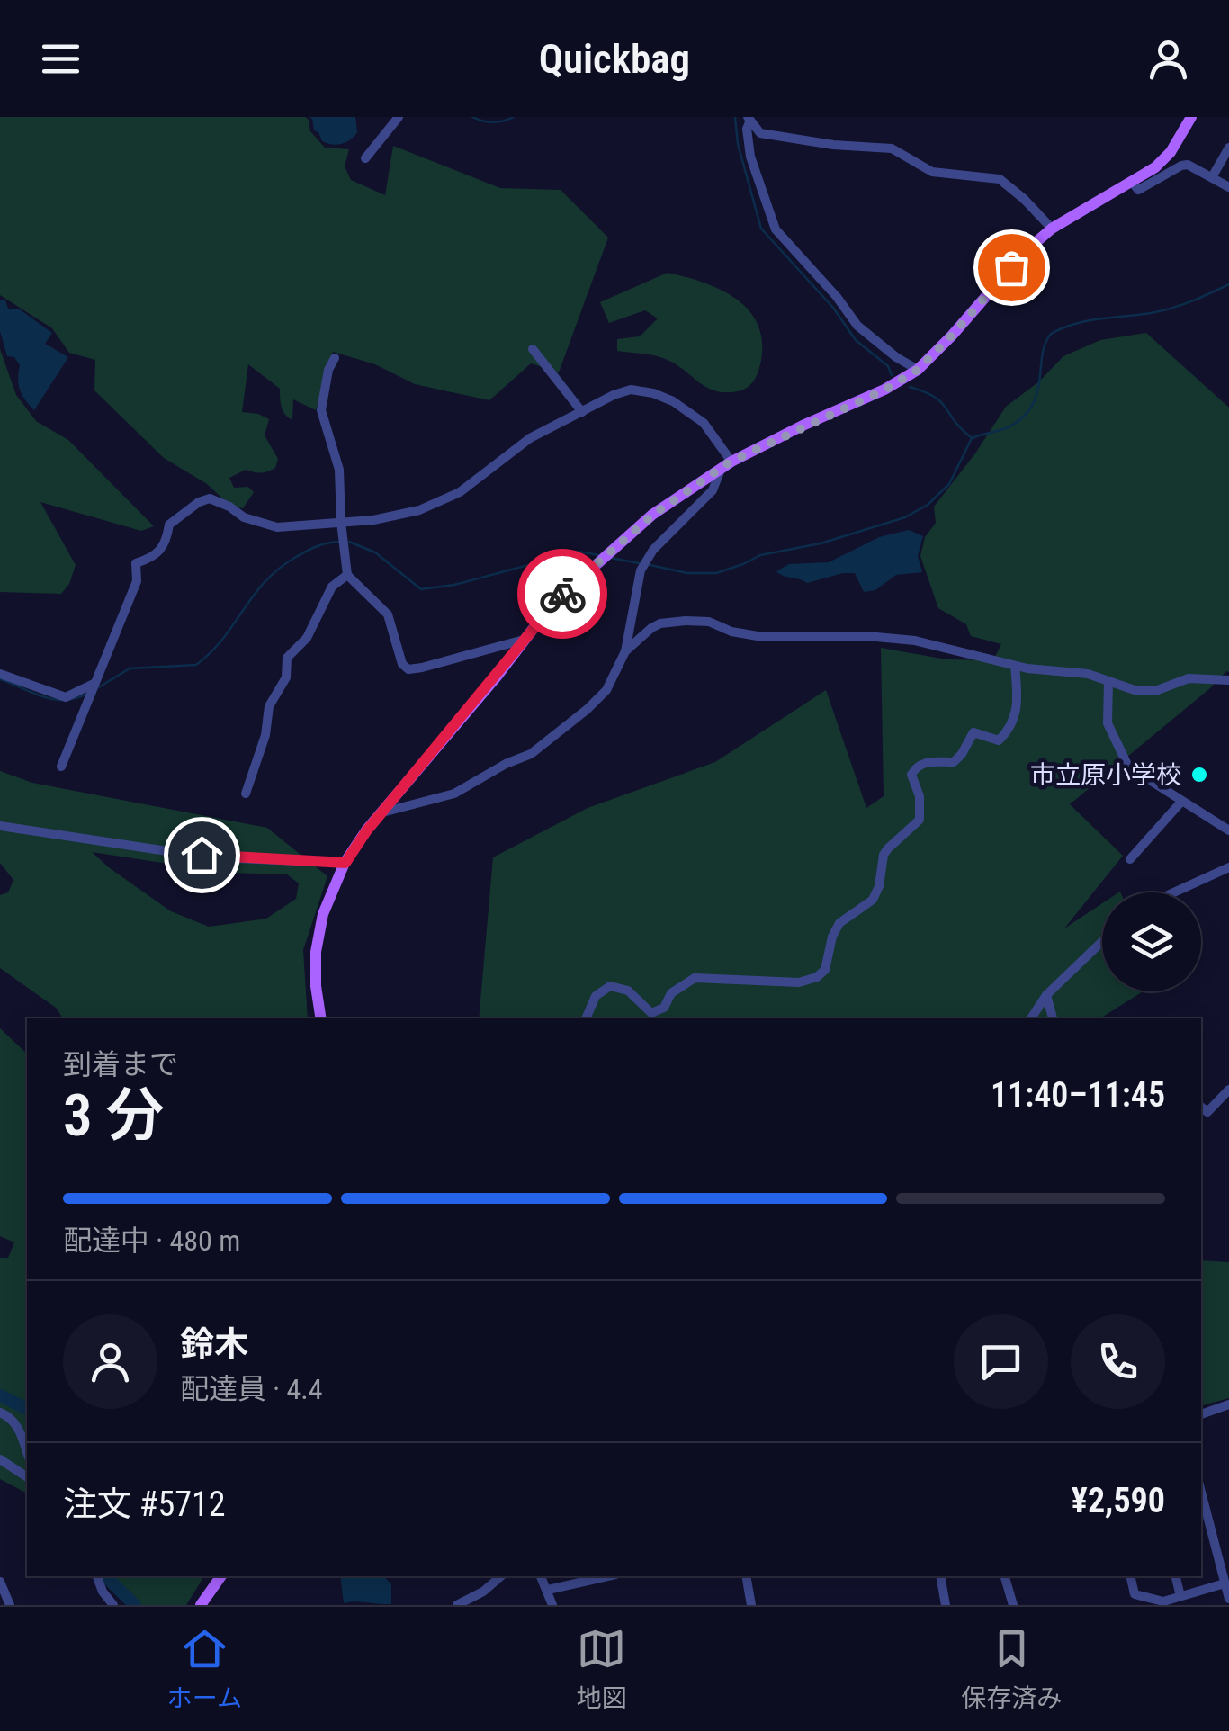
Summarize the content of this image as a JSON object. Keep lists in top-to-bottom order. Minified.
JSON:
{"places":["市立原小学校"],"page":{"header":"Quickbag","heading":["3 分","到着まで","11:40–11:45"],"panel":["鈴木","配達員 · 4.4","注文 #5712","¥2,590"],"bar":"配達中 · 480 m","tabs":["ホーム","地図","保存済み"]}}
